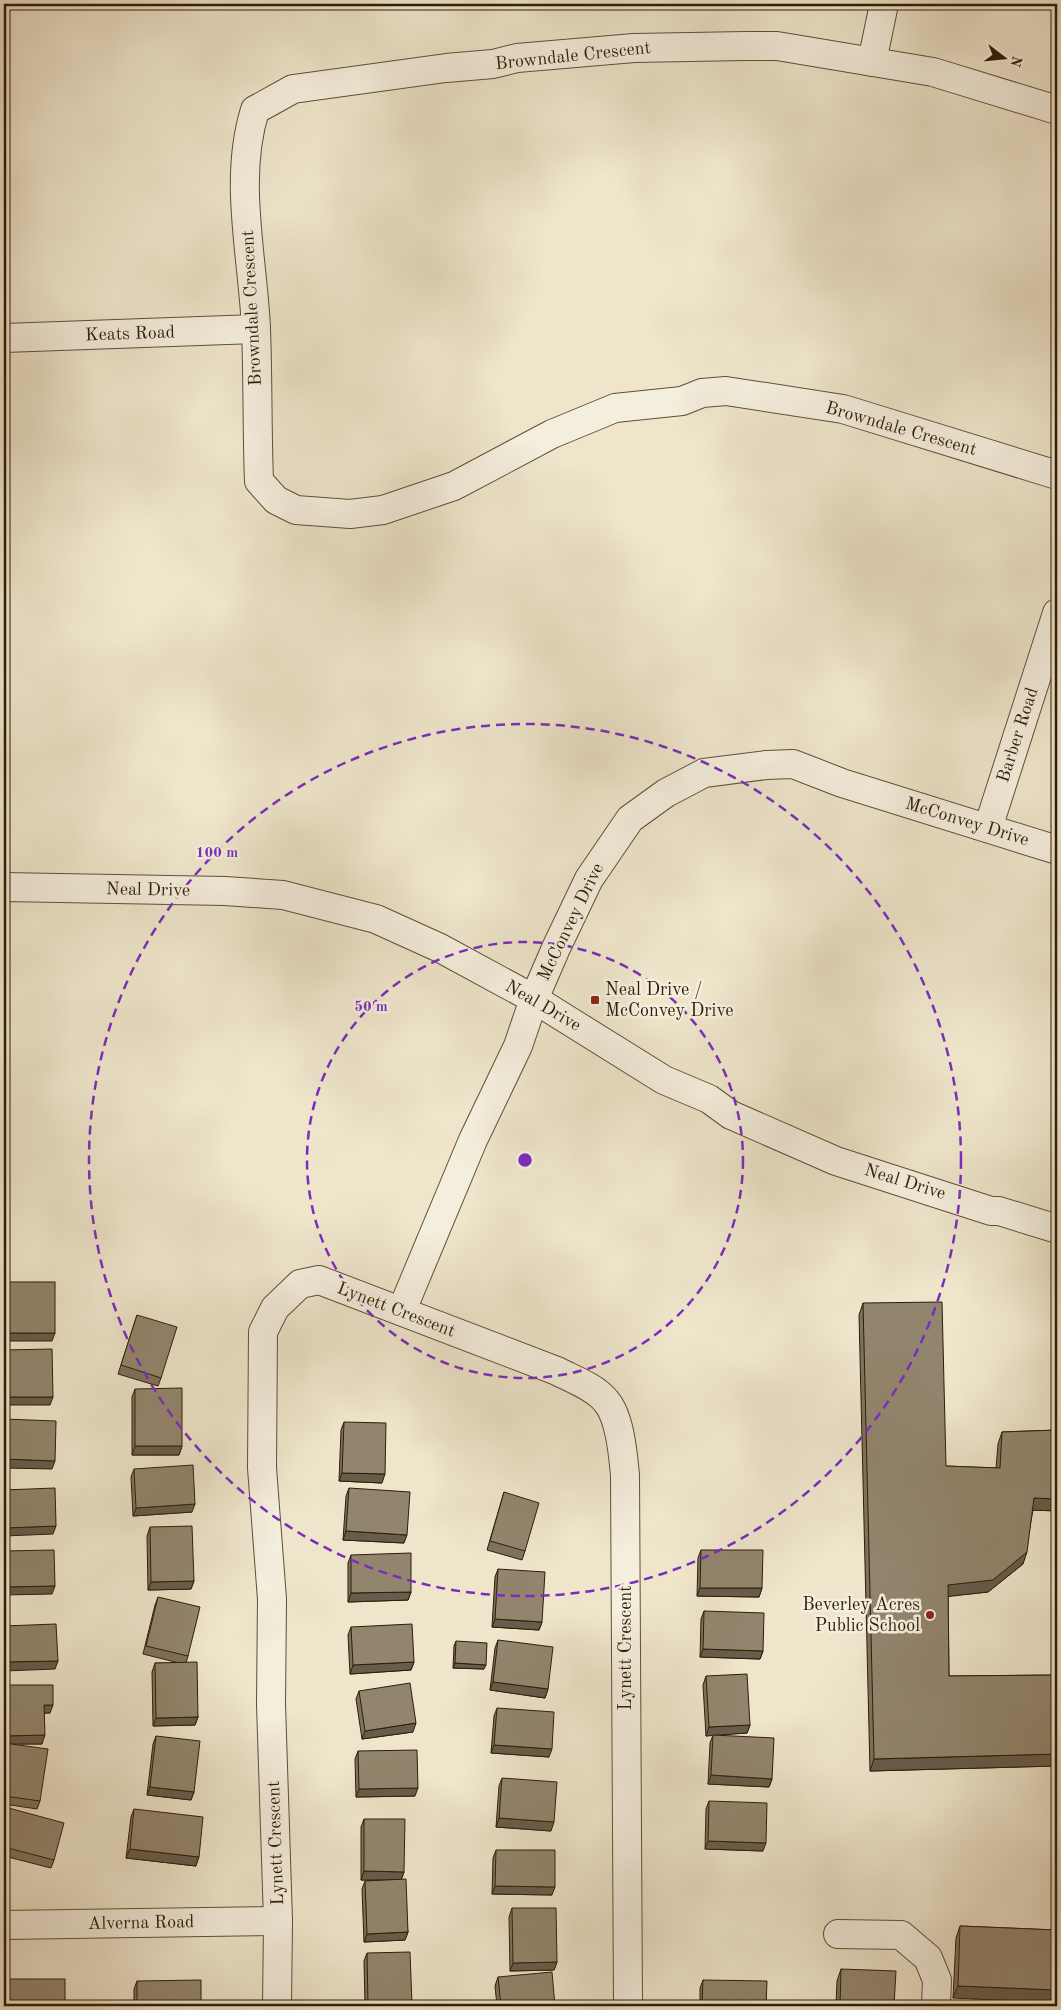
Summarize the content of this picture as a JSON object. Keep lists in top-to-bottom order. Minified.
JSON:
{"streets":{"street":["Browndale Crescent","Keats Road","Barber Road","McConvey Drive","Neal Drive","Lynett Crescent","Alverna Road"]},"crossings":[["Browndale Crescent","Keats Road"],["Barber Road","McConvey Drive"],["McConvey Drive","Neal Drive"],["McConvey Drive","Lynett Crescent"],["Lynett Crescent","Alverna Road"]],"places":{"transit":["Neal Drive / McConvey Drive"],"other":["Beverley Acres Public School"]},"north":"right","rings":["100 m","50 m"]}
